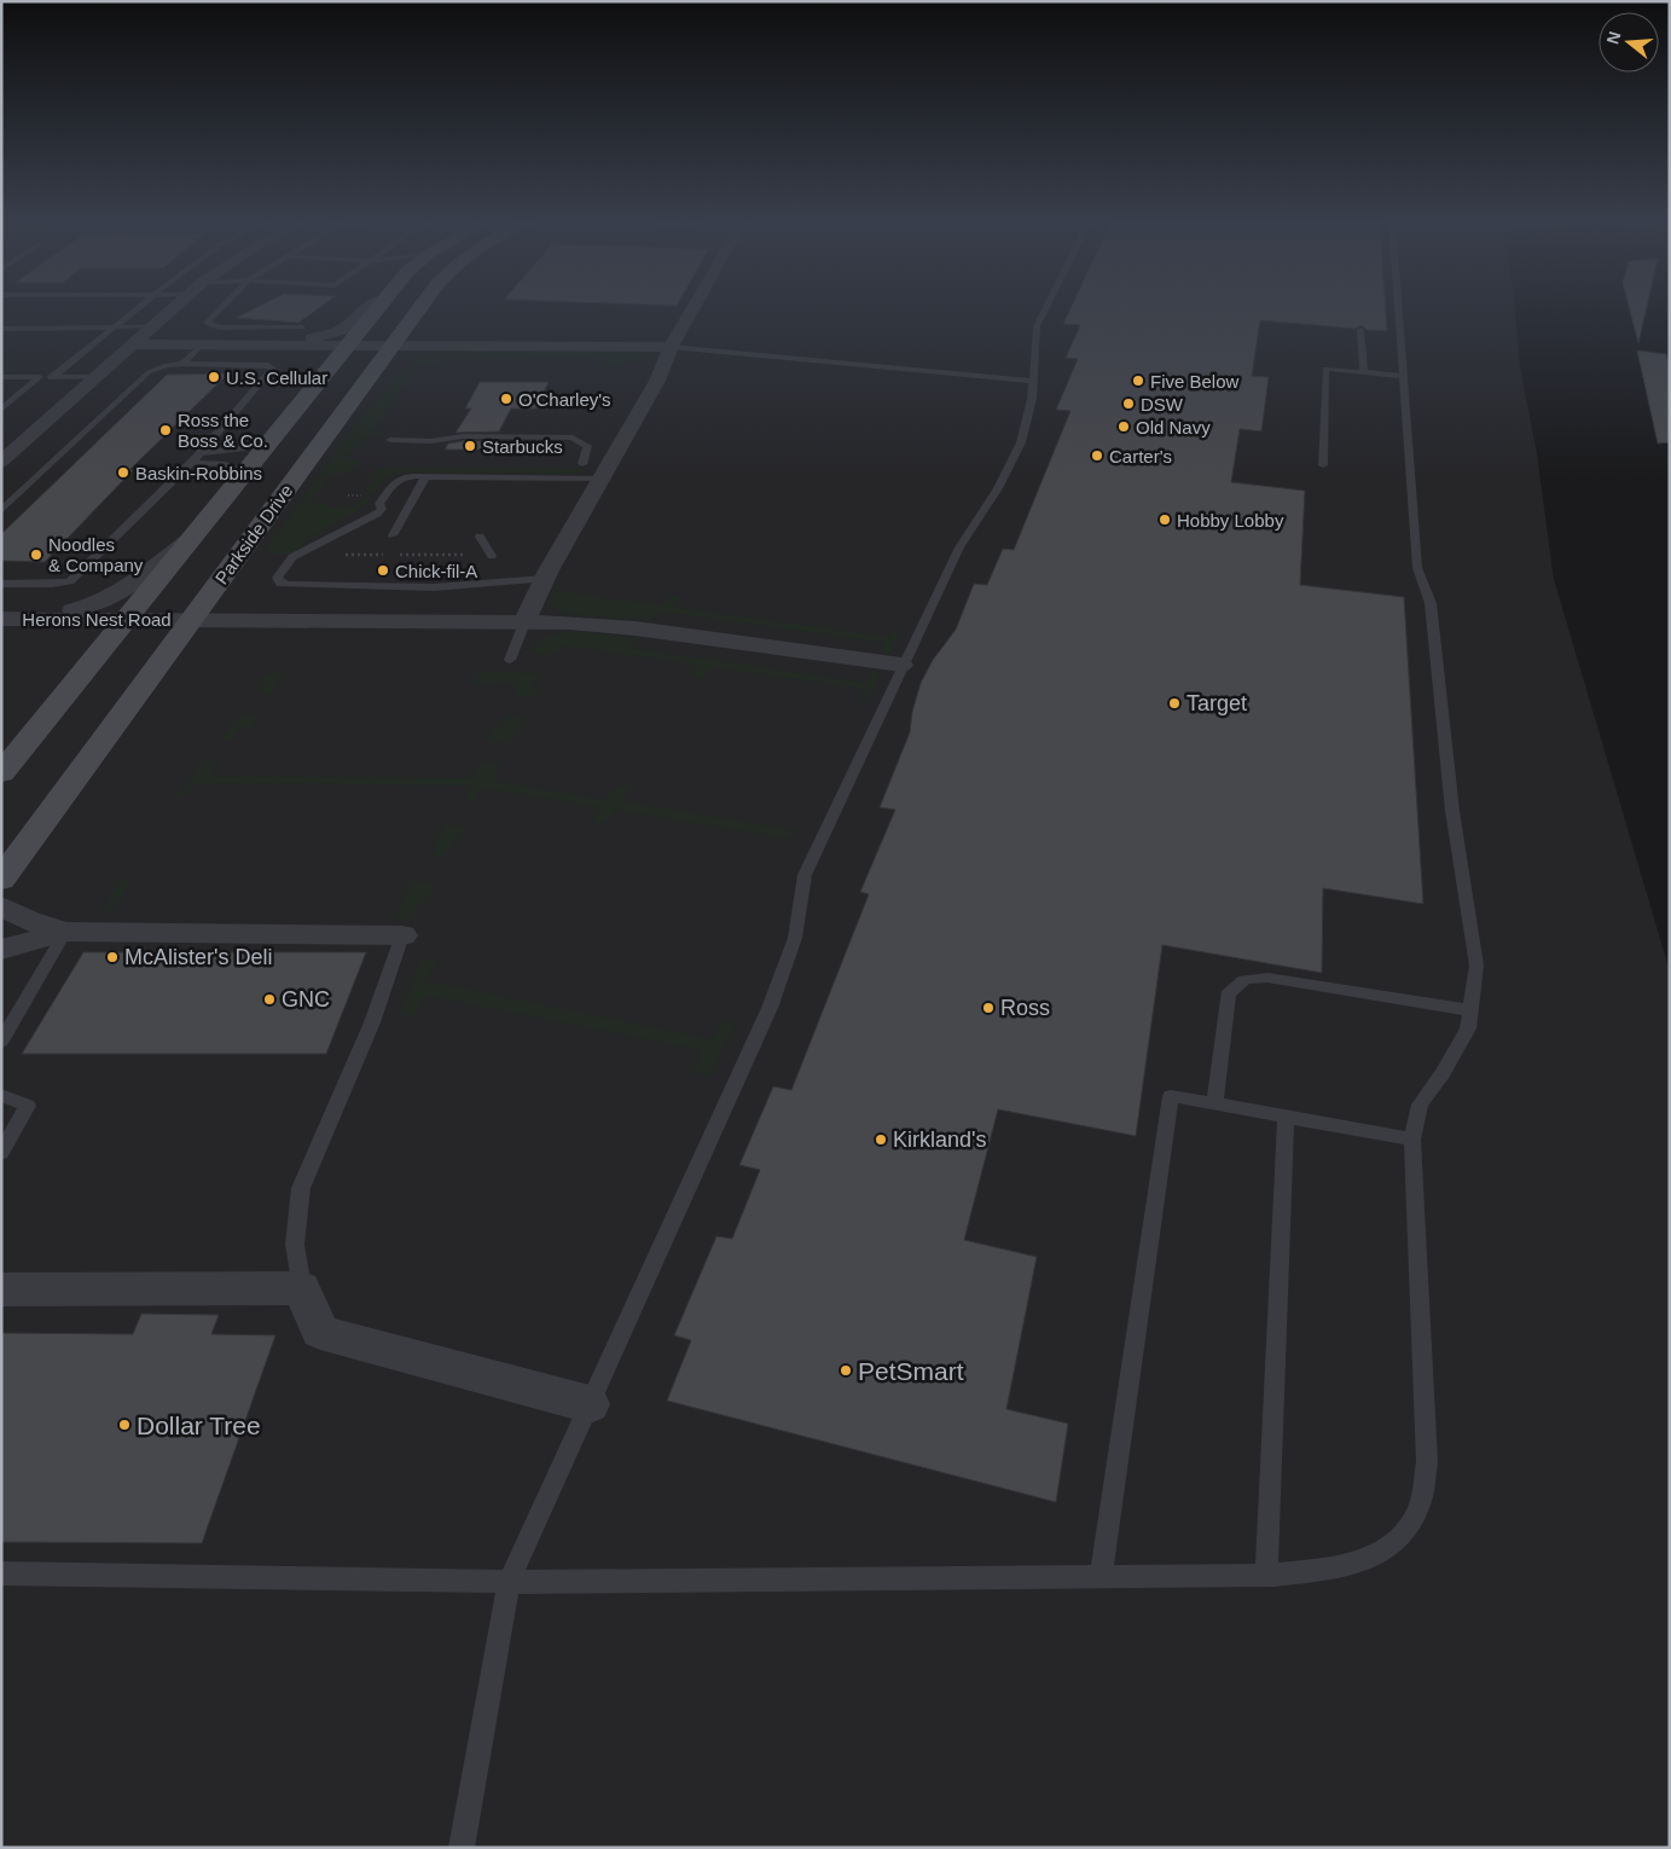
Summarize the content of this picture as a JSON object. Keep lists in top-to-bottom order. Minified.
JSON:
{"streets":{"street":["Parkside Drive","Herons Nest Road"]},"crossings":[["Parkside Drive","Herons Nest Road"]],"places":["U.S. Cellular","Five Below","O'Charley's","DSW","Old Navy","Ross the Boss & Co.","Starbucks","Carter's","Baskin-Robbins","Hobby Lobby","Noodles & Company","Chick-fil-A","Target","McAlister's Deli","GNC","Ross","Kirkland's","PetSmart","Dollar Tree"],"north":"left"}
